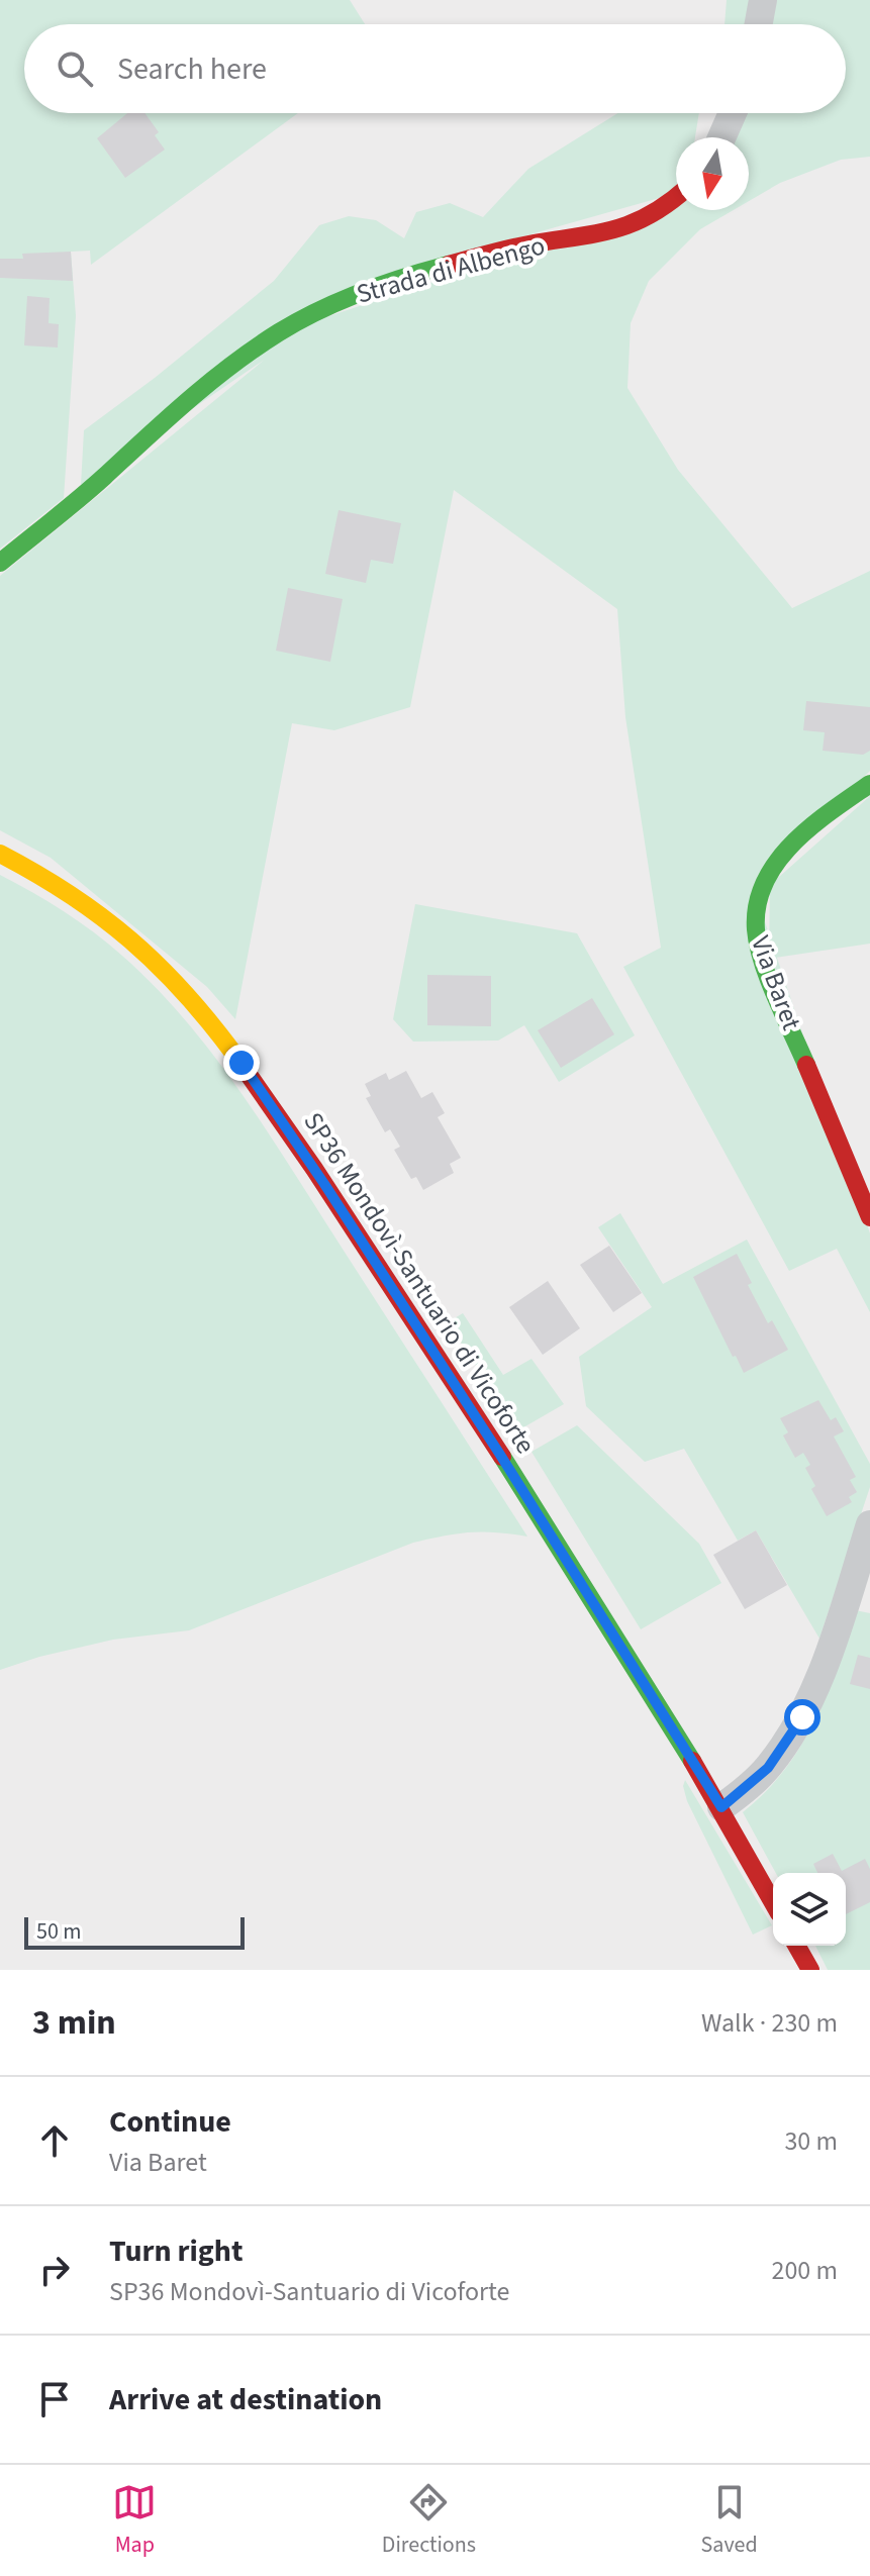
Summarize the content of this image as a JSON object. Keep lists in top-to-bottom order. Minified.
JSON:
{"streets":{"main road":["Strada di Albengo","Via Baret","SP36 Mondovì-Santuario di Vicoforte"]},"scale_bar":"50 m","north":"bottom","page":{"search":"Search here","scale":"50 m","heading":["3 min","Walk · 230 m"],"list":[["Continue","Via Baret","30 m"],["Turn right","SP36 Mondovì-Santuario di Vicoforte","200 m"],"Arrive at destination"],"nav":["Map","Directions","Saved"]}}
